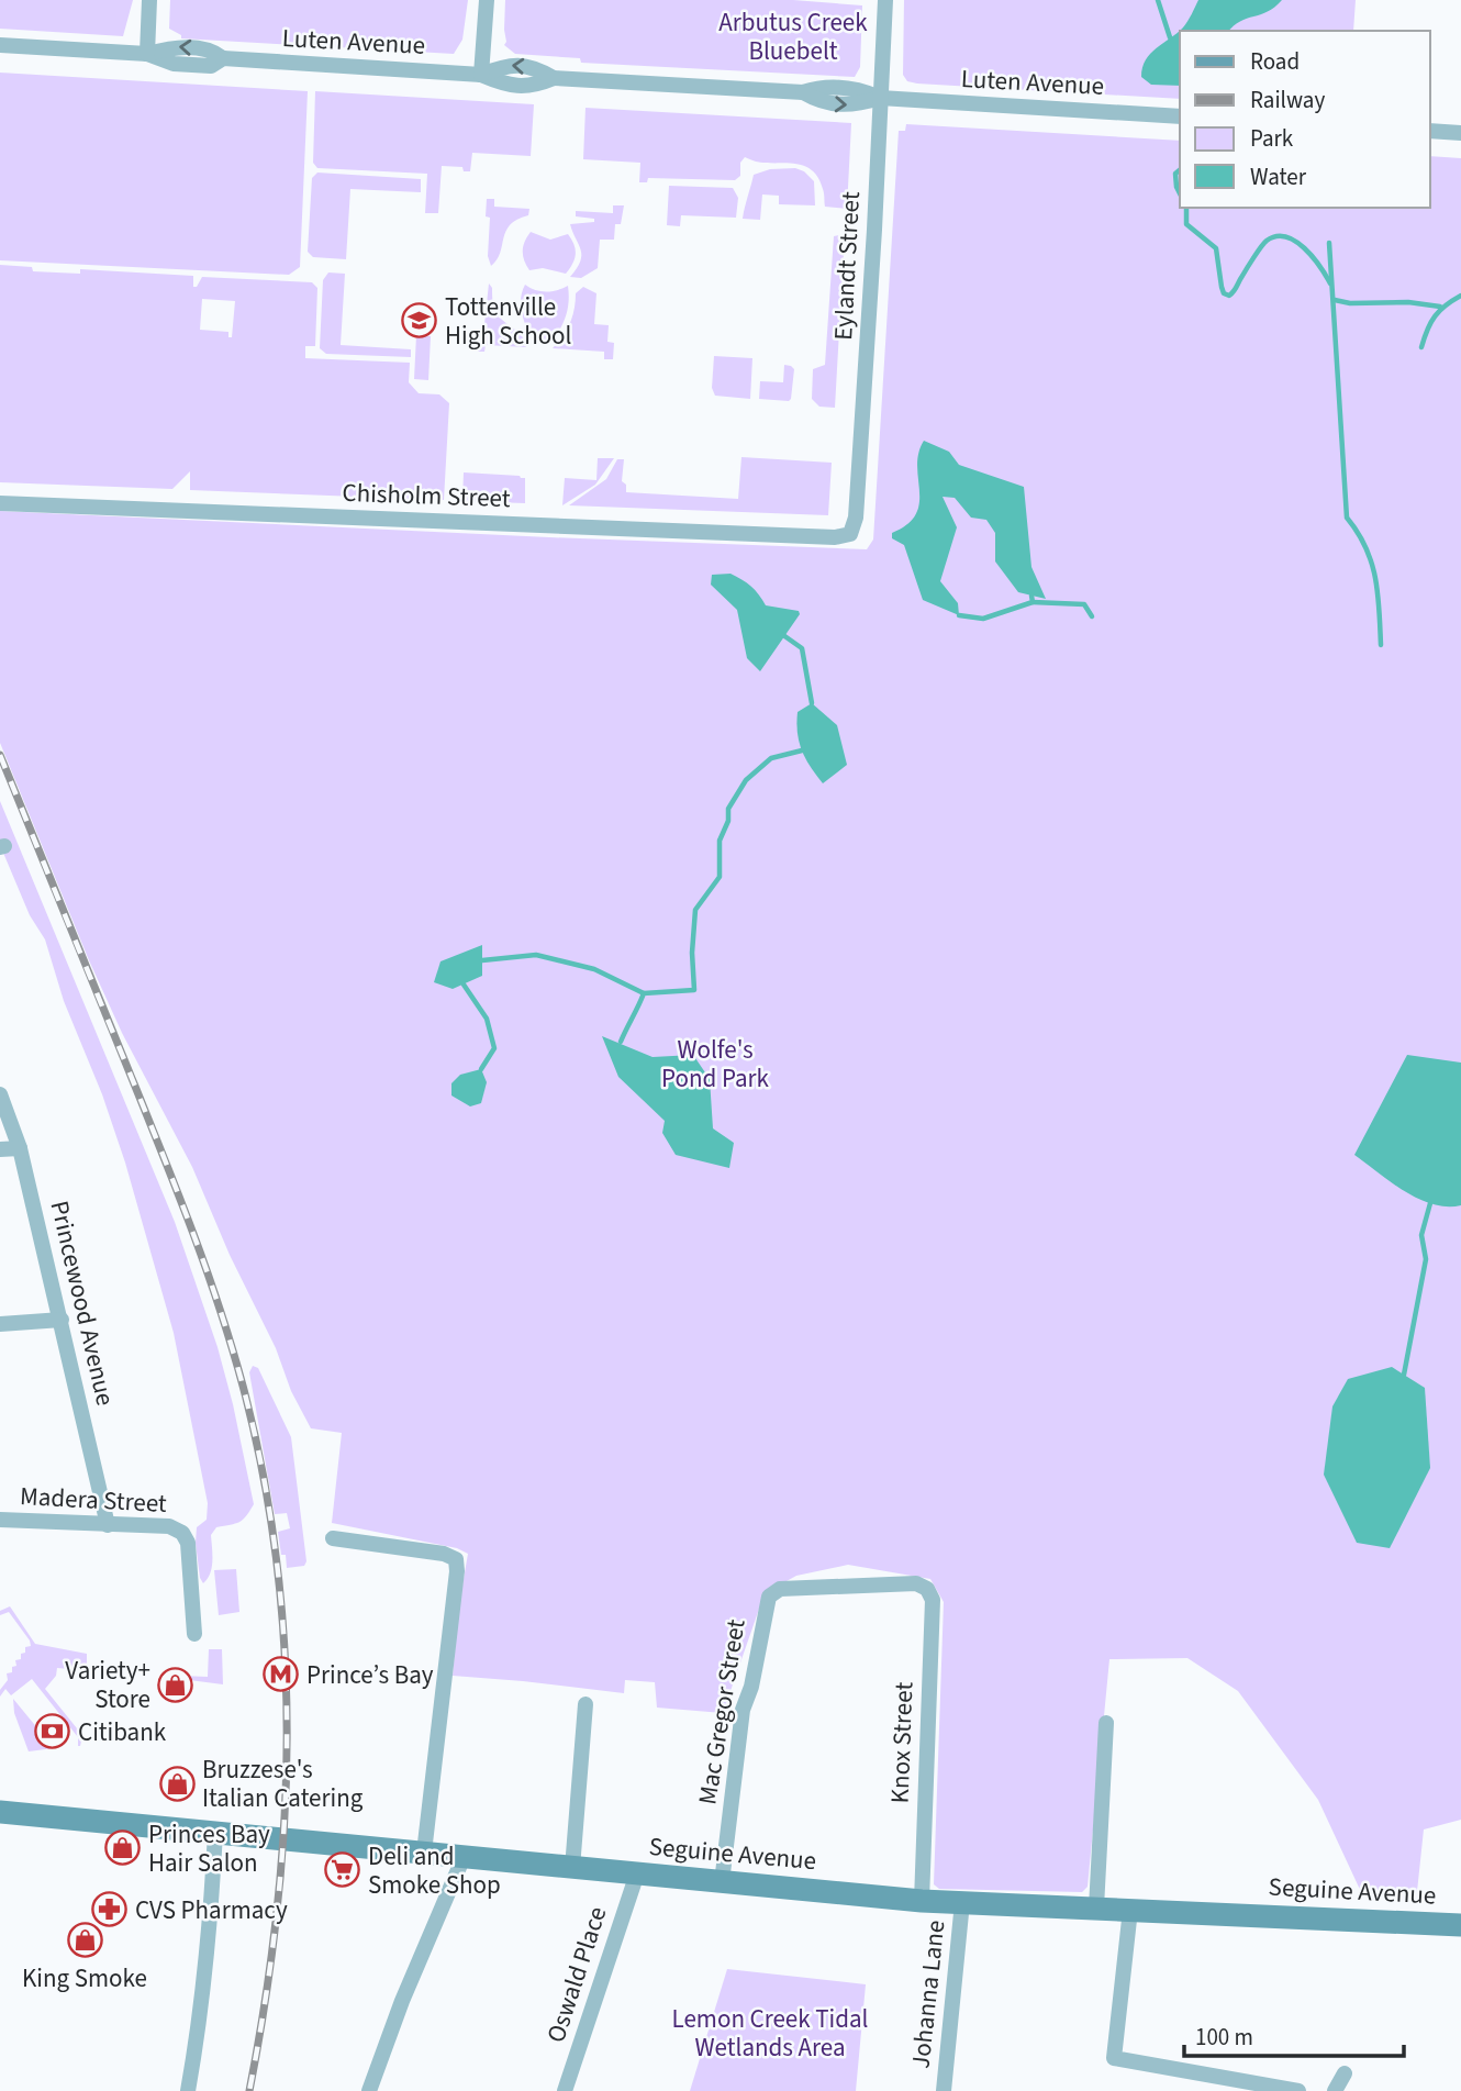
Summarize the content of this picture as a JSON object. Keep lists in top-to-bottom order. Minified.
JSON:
{"streets":{"street":["Luten Avenue","Eylandt Street","Chisholm Street","Princewood Avenue","Madera Street","Mac Gregor Street","Knox Street","Seguine Avenue","Oswald Place","Johanna Lane"]},"crossings":[["Luten Avenue","Eylandt Street"],["Eylandt Street","Chisholm Street"],["Princewood Avenue","Madera Street"],["Mac Gregor Street","Knox Street"],["Mac Gregor Street","Seguine Avenue"],["Knox Street","Seguine Avenue"],["Seguine Avenue","Oswald Place"],["Seguine Avenue","Johanna Lane"]],"parks":["Arbutus Creek Bluebelt","Wolfe's Pond Park","Lemon Creek Tidal Wetlands Area"],"places":{"school or university":["Tottenville High School"],"metro station":["Prince’s Bay"],"shop":["Variety+ Store","Bruzzese's Italian Catering","Princes Bay Hair Salon","King Smoke"],"bank":["Citibank"],"supermarket":["Deli and Smoke Shop"],"pharmacy":["CVS Pharmacy"]},"legend":["Road","Railway","Park","Water"],"scale_bar":"100 m"}
